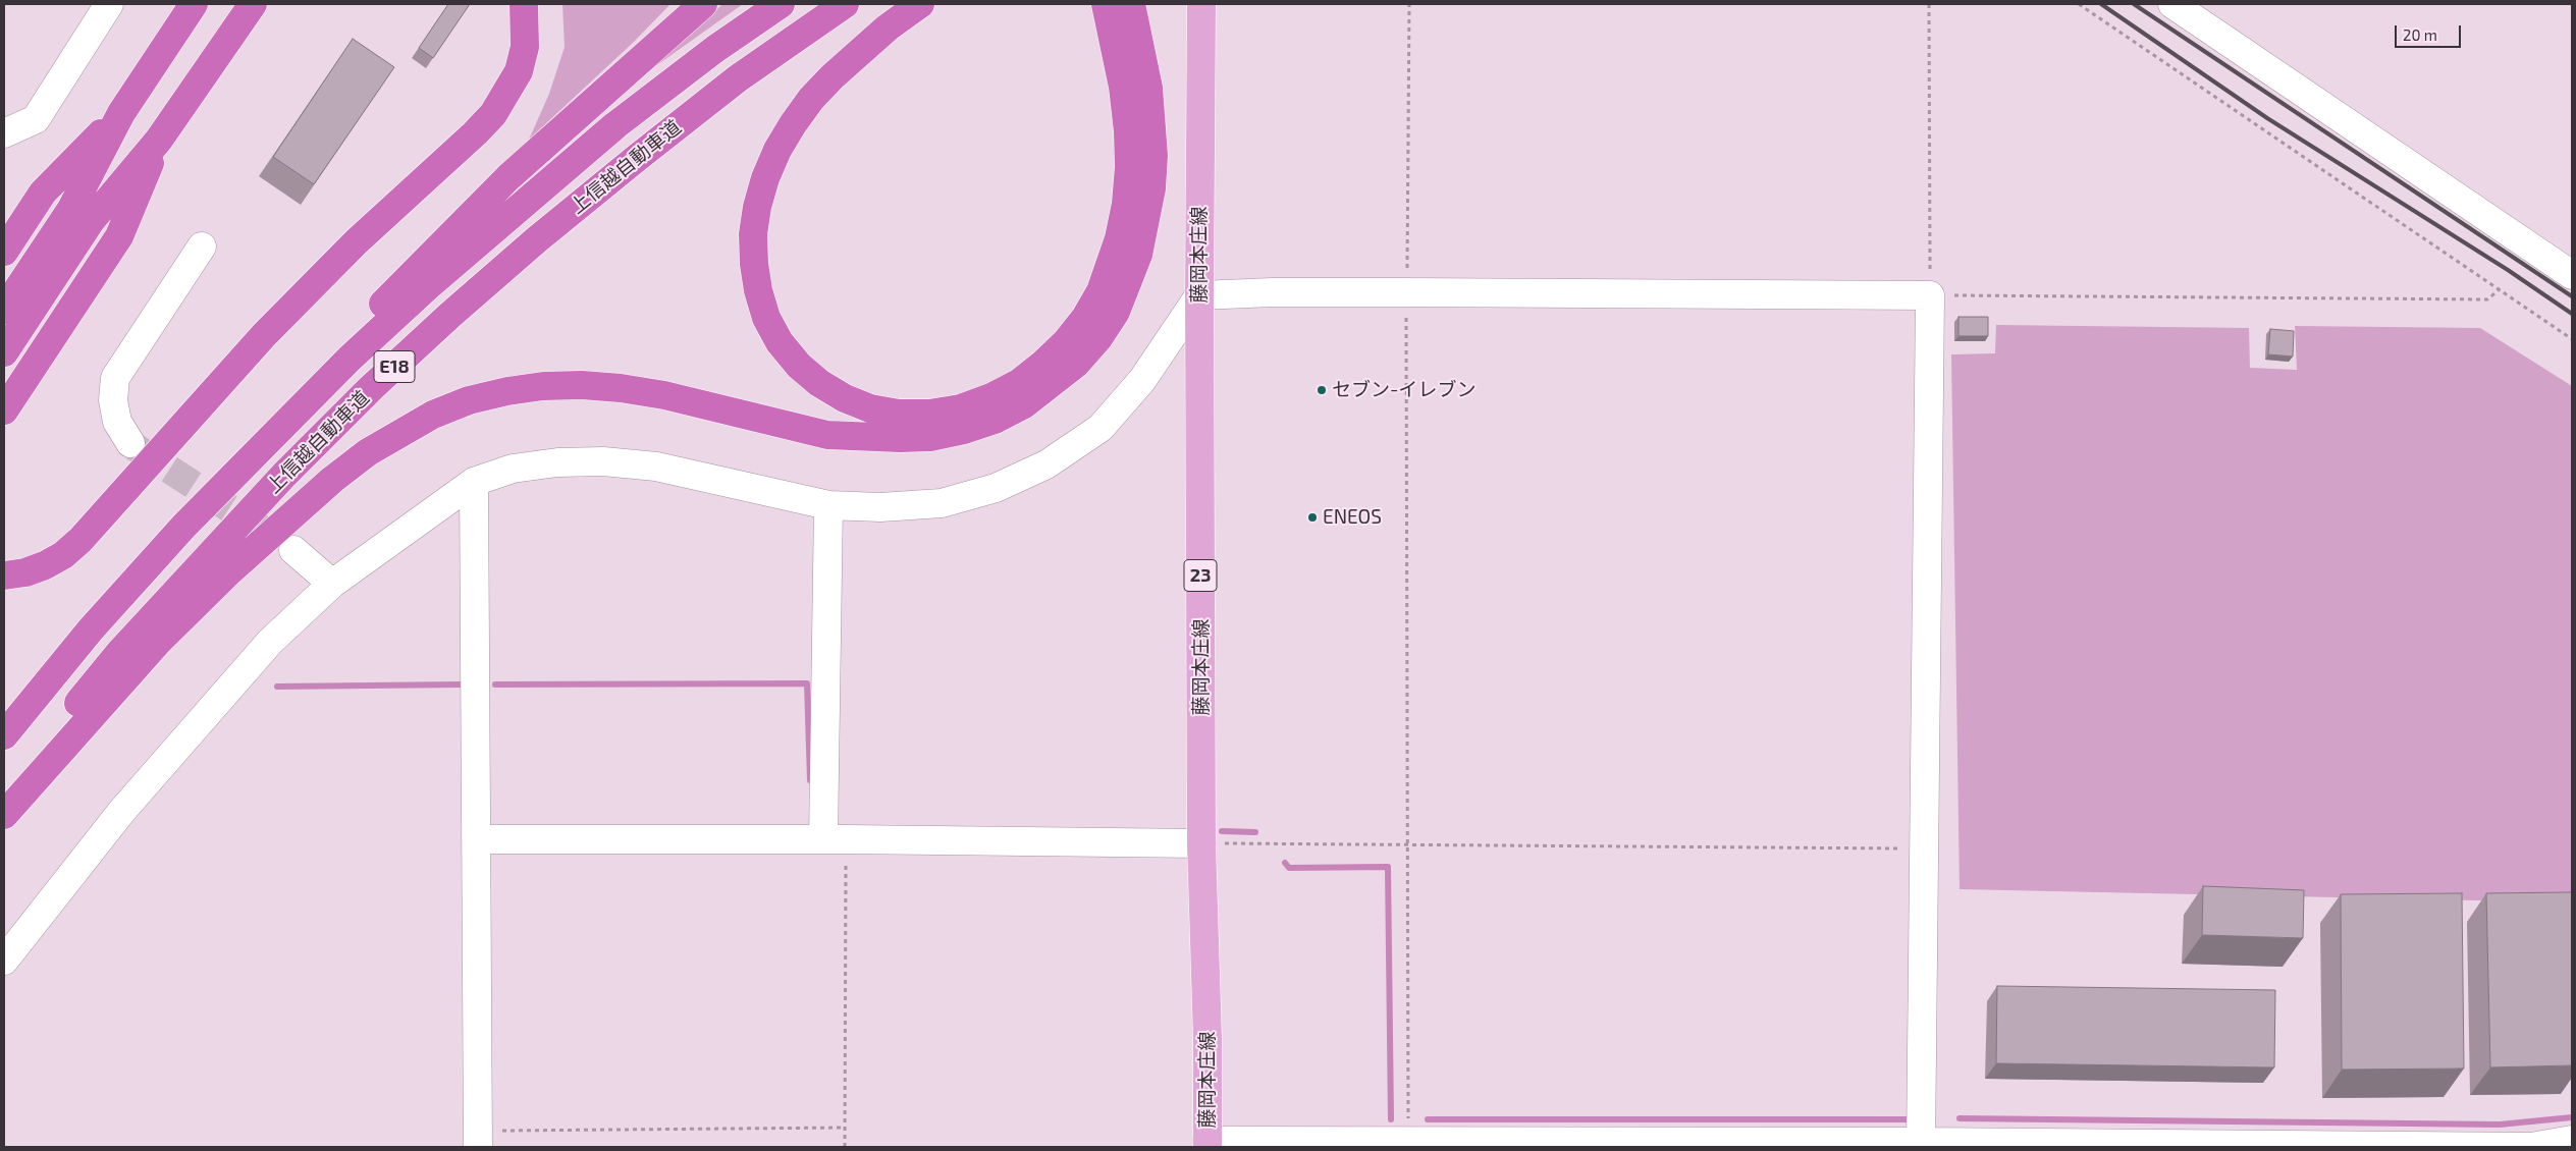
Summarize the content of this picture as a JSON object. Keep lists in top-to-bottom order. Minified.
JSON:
{"streets":{"highway":["上信越自動車道","E18"],"main road":["藤岡本庄線","23"]},"places":["セブン-イレブン","ENEOS"],"scale_bar":"20 m"}
